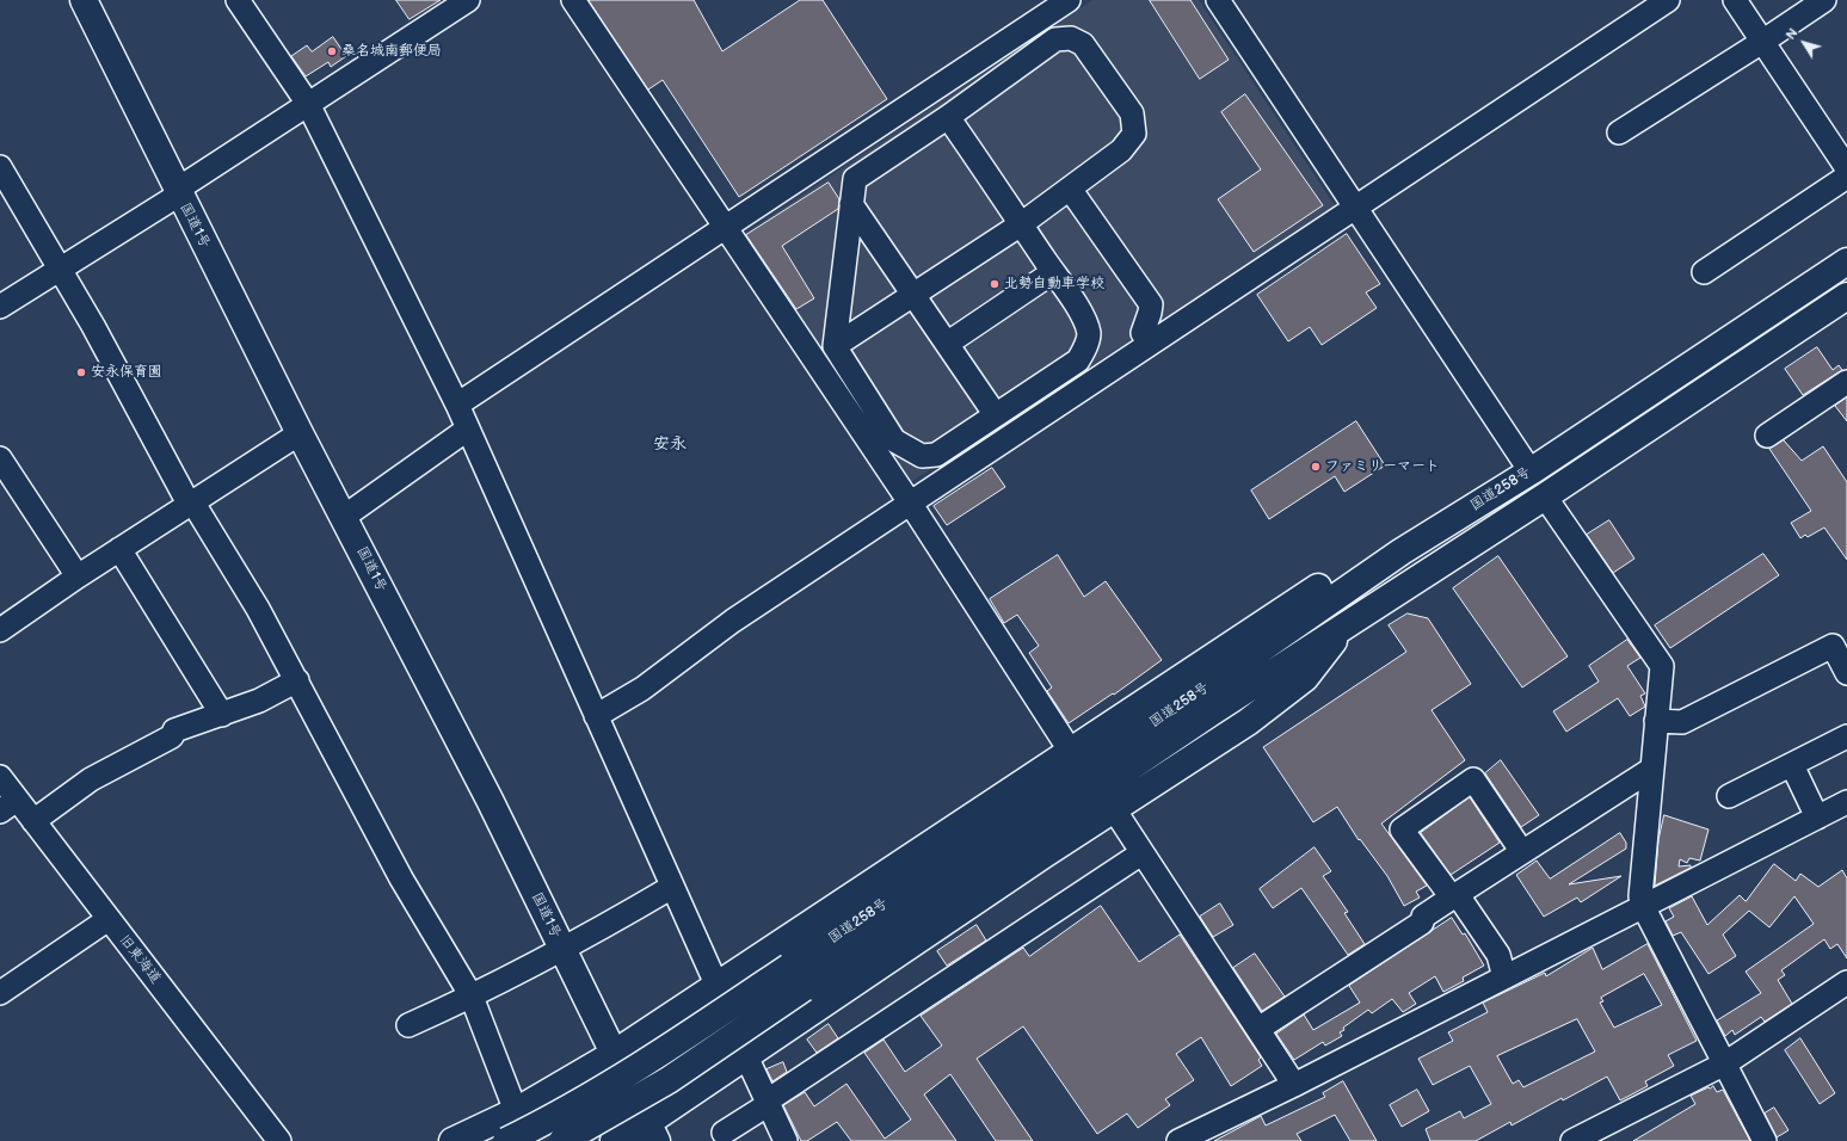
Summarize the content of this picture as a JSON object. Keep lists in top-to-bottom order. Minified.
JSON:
{"streets":{"highway":["国道1号","国道258号"],"street":["旧東海道"]},"districts":["安永"],"places":["桑名城南郵便局","北勢自動車学校","安永保育園","ファミリーマート"],"north":"top left"}
